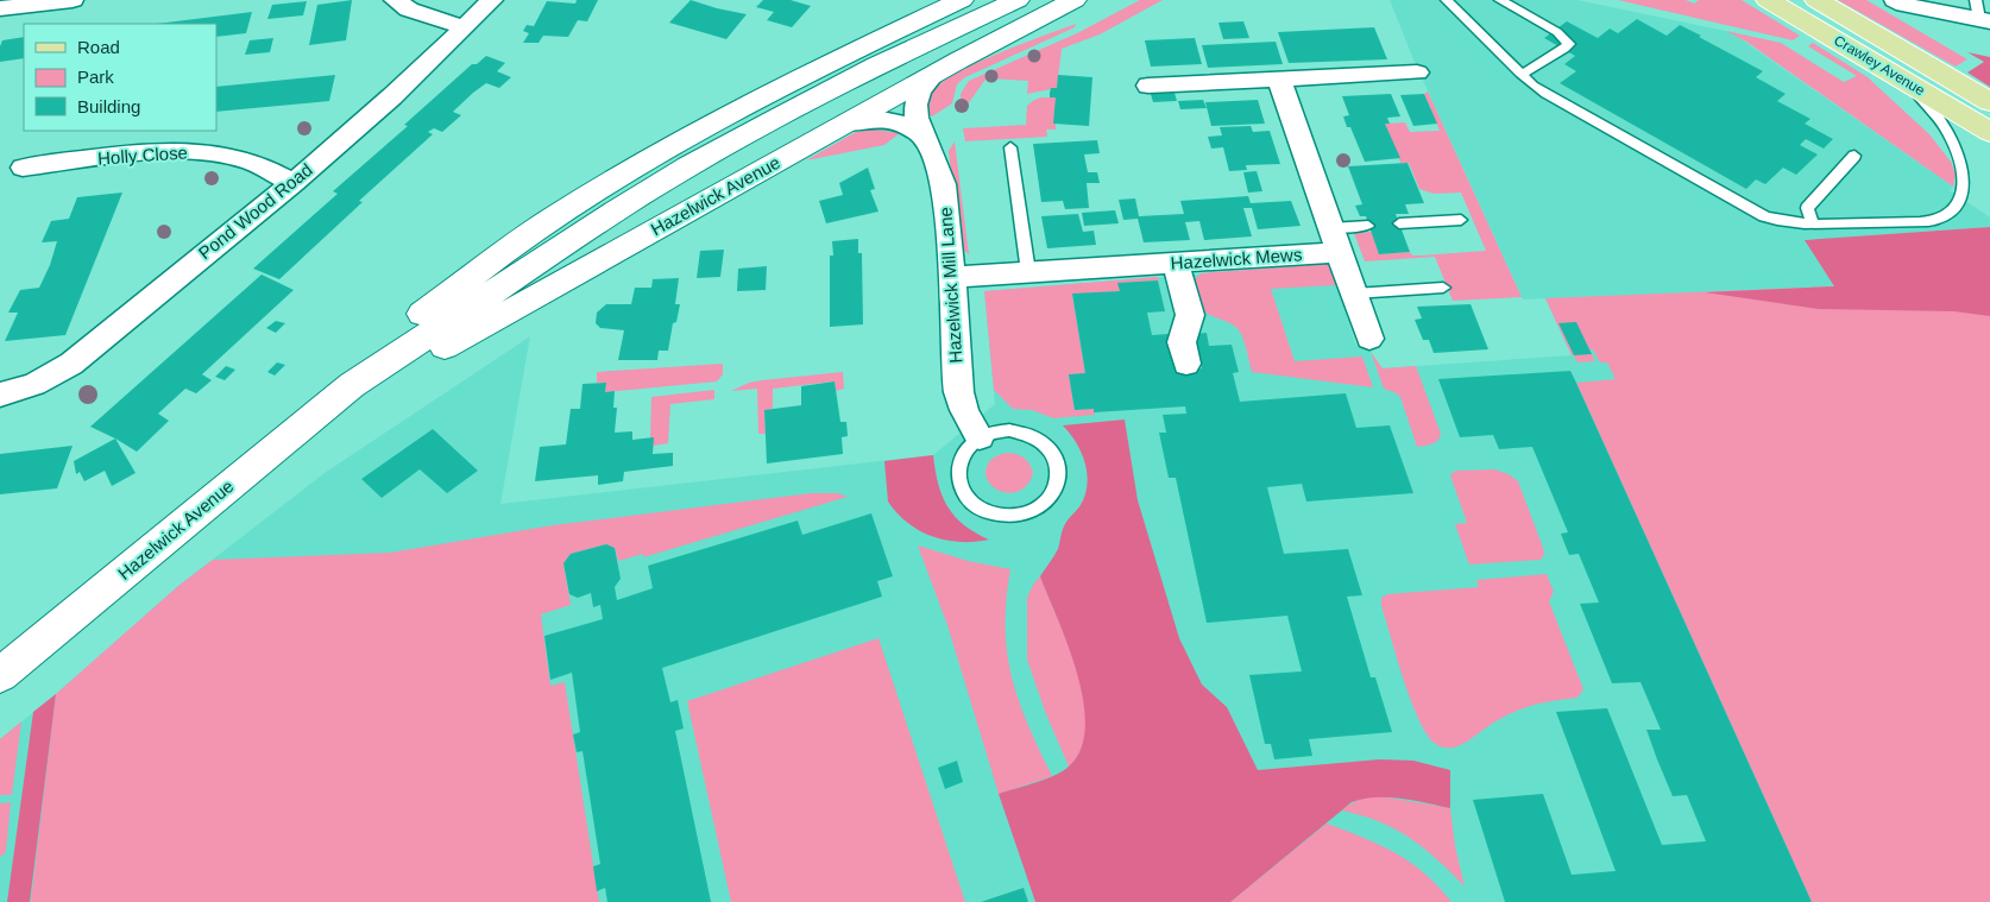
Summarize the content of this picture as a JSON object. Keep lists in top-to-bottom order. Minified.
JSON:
{"streets":{"main road":["Crawley Avenue"],"street":["Holly Close","Hazelwick Avenue","Pond Wood Road","Hazelwick Mews","Hazelwick Mill Lane"]},"crossings":[["Holly Close","Pond Wood Road"],["Hazelwick Avenue","Hazelwick Mill Lane"],["Hazelwick Mews","Hazelwick Mill Lane"]],"legend":["Road","Park","Building"]}
